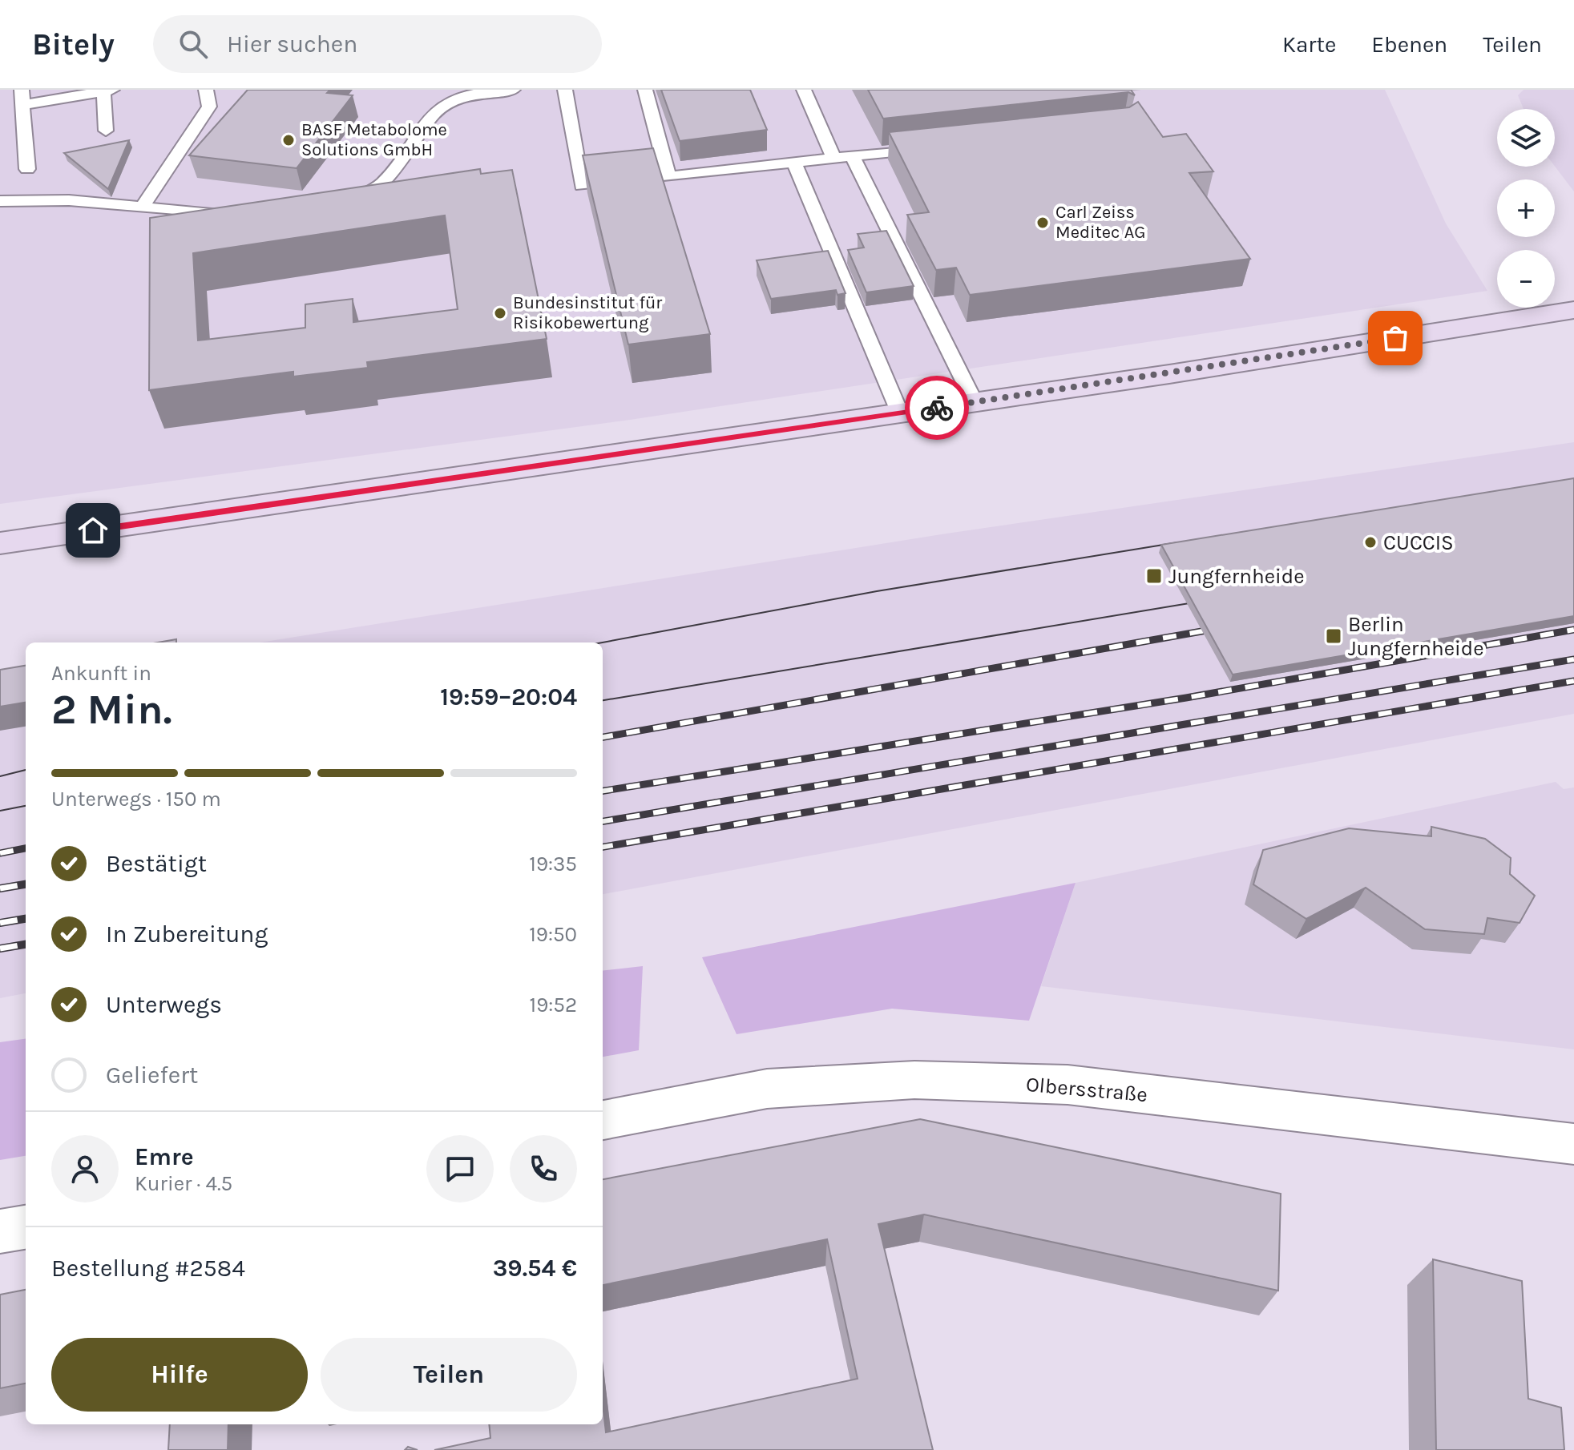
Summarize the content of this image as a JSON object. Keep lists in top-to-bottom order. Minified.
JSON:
{"streets":{"street":["Olbersstraße"]},"places":{"other":["BASF Metabolome Solutions GmbH","Carl Zeiss Meditec AG","Bundesinstitut für Risikobewertung","CUCCIS"],"transit":["Jungfernheide","Berlin Jungfernheide"]},"page":{"header":"Bitely","search":"Hier suchen","nav":["Karte","Ebenen","Teilen"],"map_buttons":["+","−"],"heading":["2 Min.","Ankunft in","19:59–20:04"],"panel":["Emre","Kurier · 4.5","Bestellung #2584","39.54 €"],"bar":"Unterwegs · 150 m","list":[["Bestätigt","19:35"],["In Zubereitung","19:50"],["Unterwegs","19:52"],"Geliefert"],"buttons":["Hilfe","Teilen"]}}
